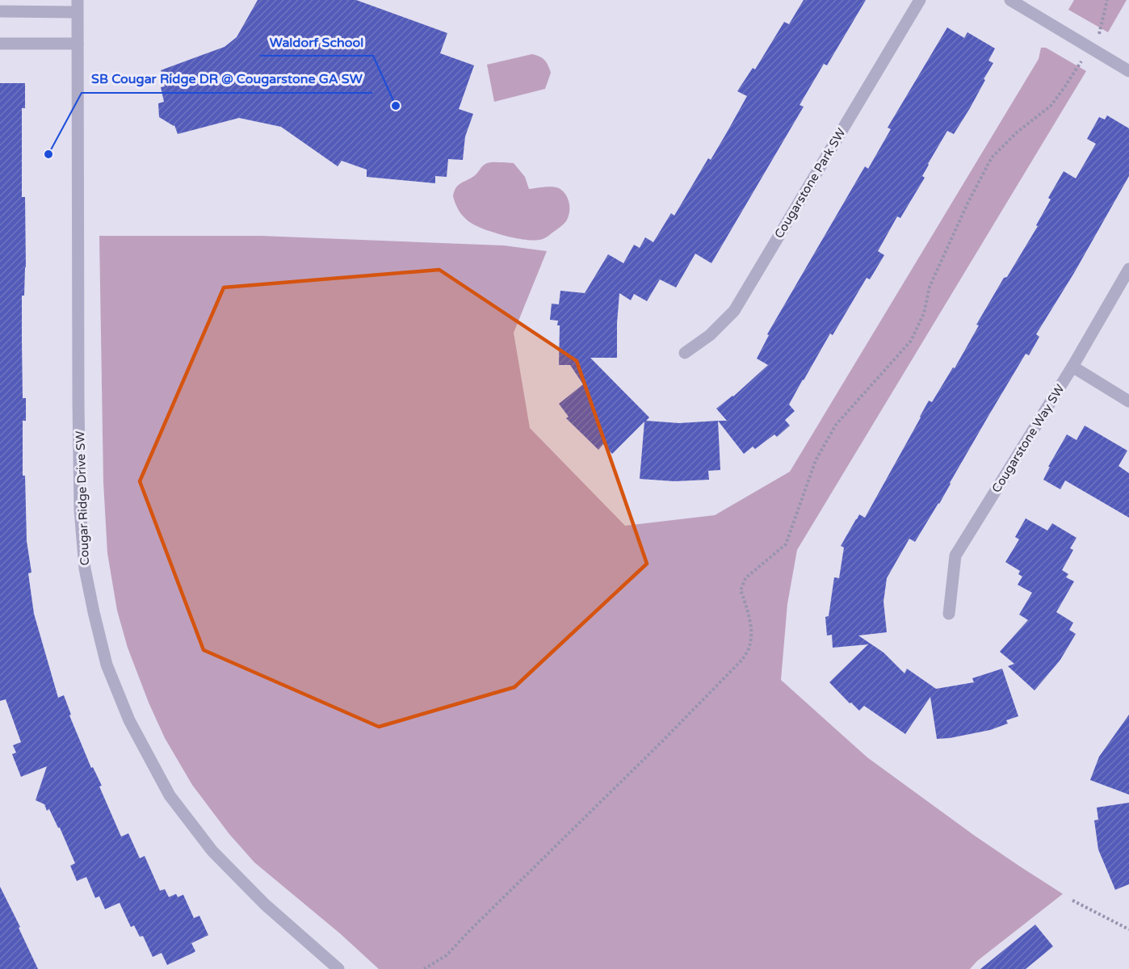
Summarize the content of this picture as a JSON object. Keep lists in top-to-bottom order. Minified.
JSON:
{"streets":{"street":["Cougarstone Park SW","Cougarstone Way SW","Cougar Ridge Drive SW"]},"places":["Waldorf School","SB Cougar Ridge DR @ Cougarstone GA SW"]}
